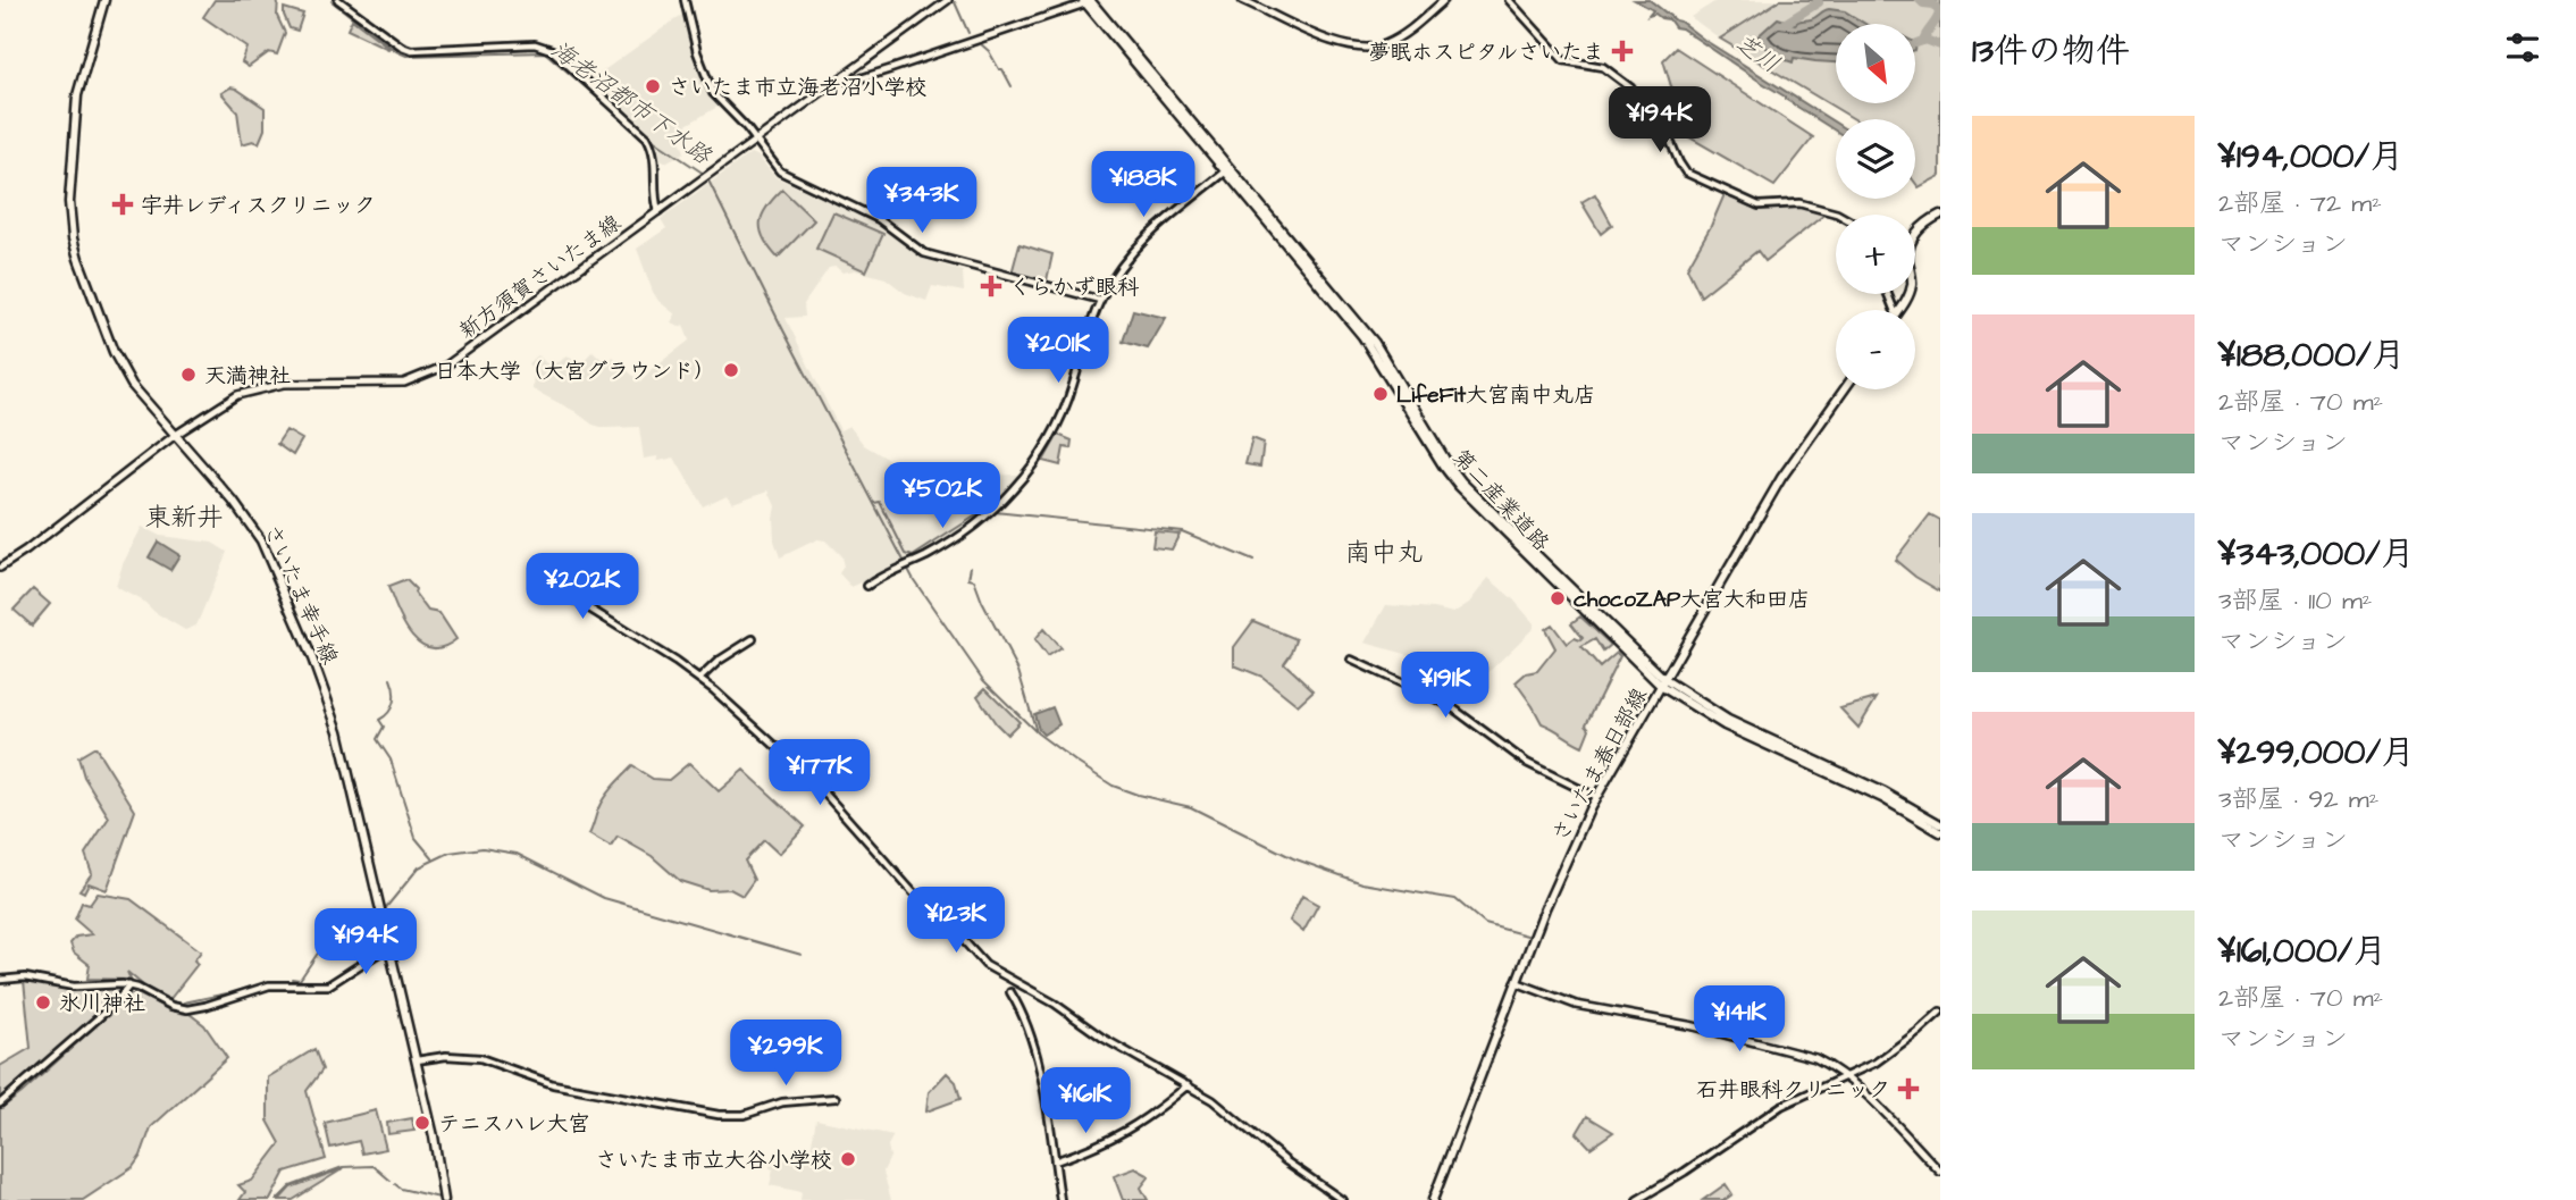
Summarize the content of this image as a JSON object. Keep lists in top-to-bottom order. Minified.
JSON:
{"streets":{"main road":["新方須賀さいたま線","第二産業道路","さいたま幸手線","さいたま春日部線"]},"crossings":[["新方須賀さいたま線","さいたま幸手線"],["第二産業道路","さいたま春日部線"]],"districts":["東新井","南中丸"],"water":["芝川","海老沼都市下水路"],"places":{"health":["夢眠ホスピタルさいたま","宇井レディスクリニック","くらかず眼科","石井眼科クリニック"],"other":["さいたま市立海老沼小学校","日本大学（大宮グラウンド）","天満神社","LifeFit大宮南中丸店","chocoZAP大宮大和田店","氷川神社","テニスハレ大宮","さいたま市立大谷小学校"]},"north":"bottom right","page":{"heading":"13件の物件","map_buttons":["+","−"],"price":["¥194K","¥188K","¥343K","¥201K","¥502K","¥202K","¥191K","¥177K","¥123K","¥194K","¥141K","¥299K","¥161K"],"list":[{"name":"¥194,000/月","note":"2部屋 · 72 m² · マンション"},{"name":"¥188,000/月","note":"2部屋 · 70 m² · マンション"},{"name":"¥343,000/月","note":"3部屋 · 110 m² · マンション"},{"name":"¥299,000/月","note":"3部屋 · 92 m² · マンション"},{"name":"¥161,000/月","note":"2部屋 · 70 m² · マンション"}]}}
